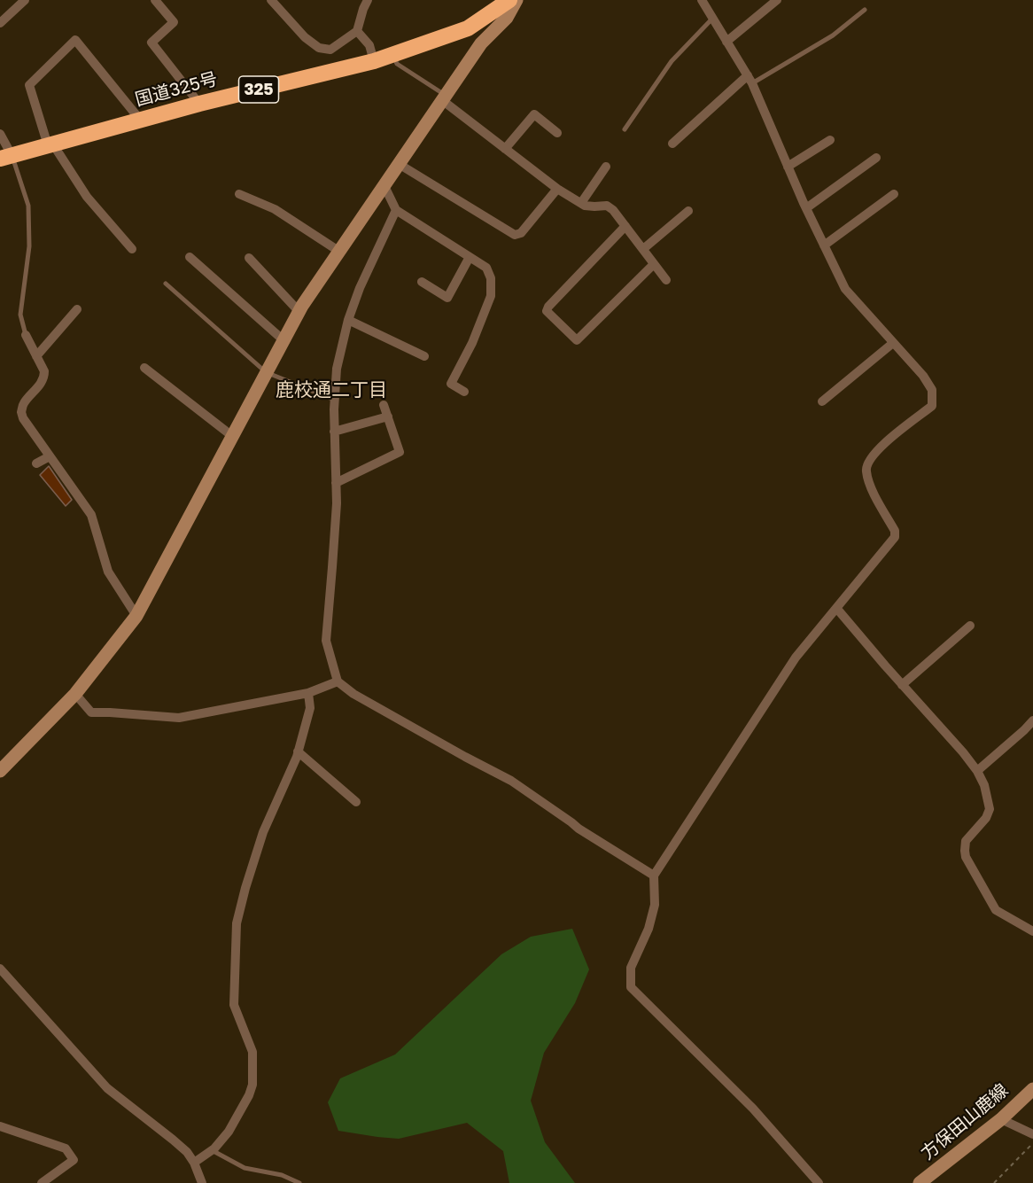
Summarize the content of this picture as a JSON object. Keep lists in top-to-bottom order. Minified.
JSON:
{"streets":{"highway":["国道325号","325"],"street":["方保田山鹿線"]},"districts":["鹿校通二丁目"]}
